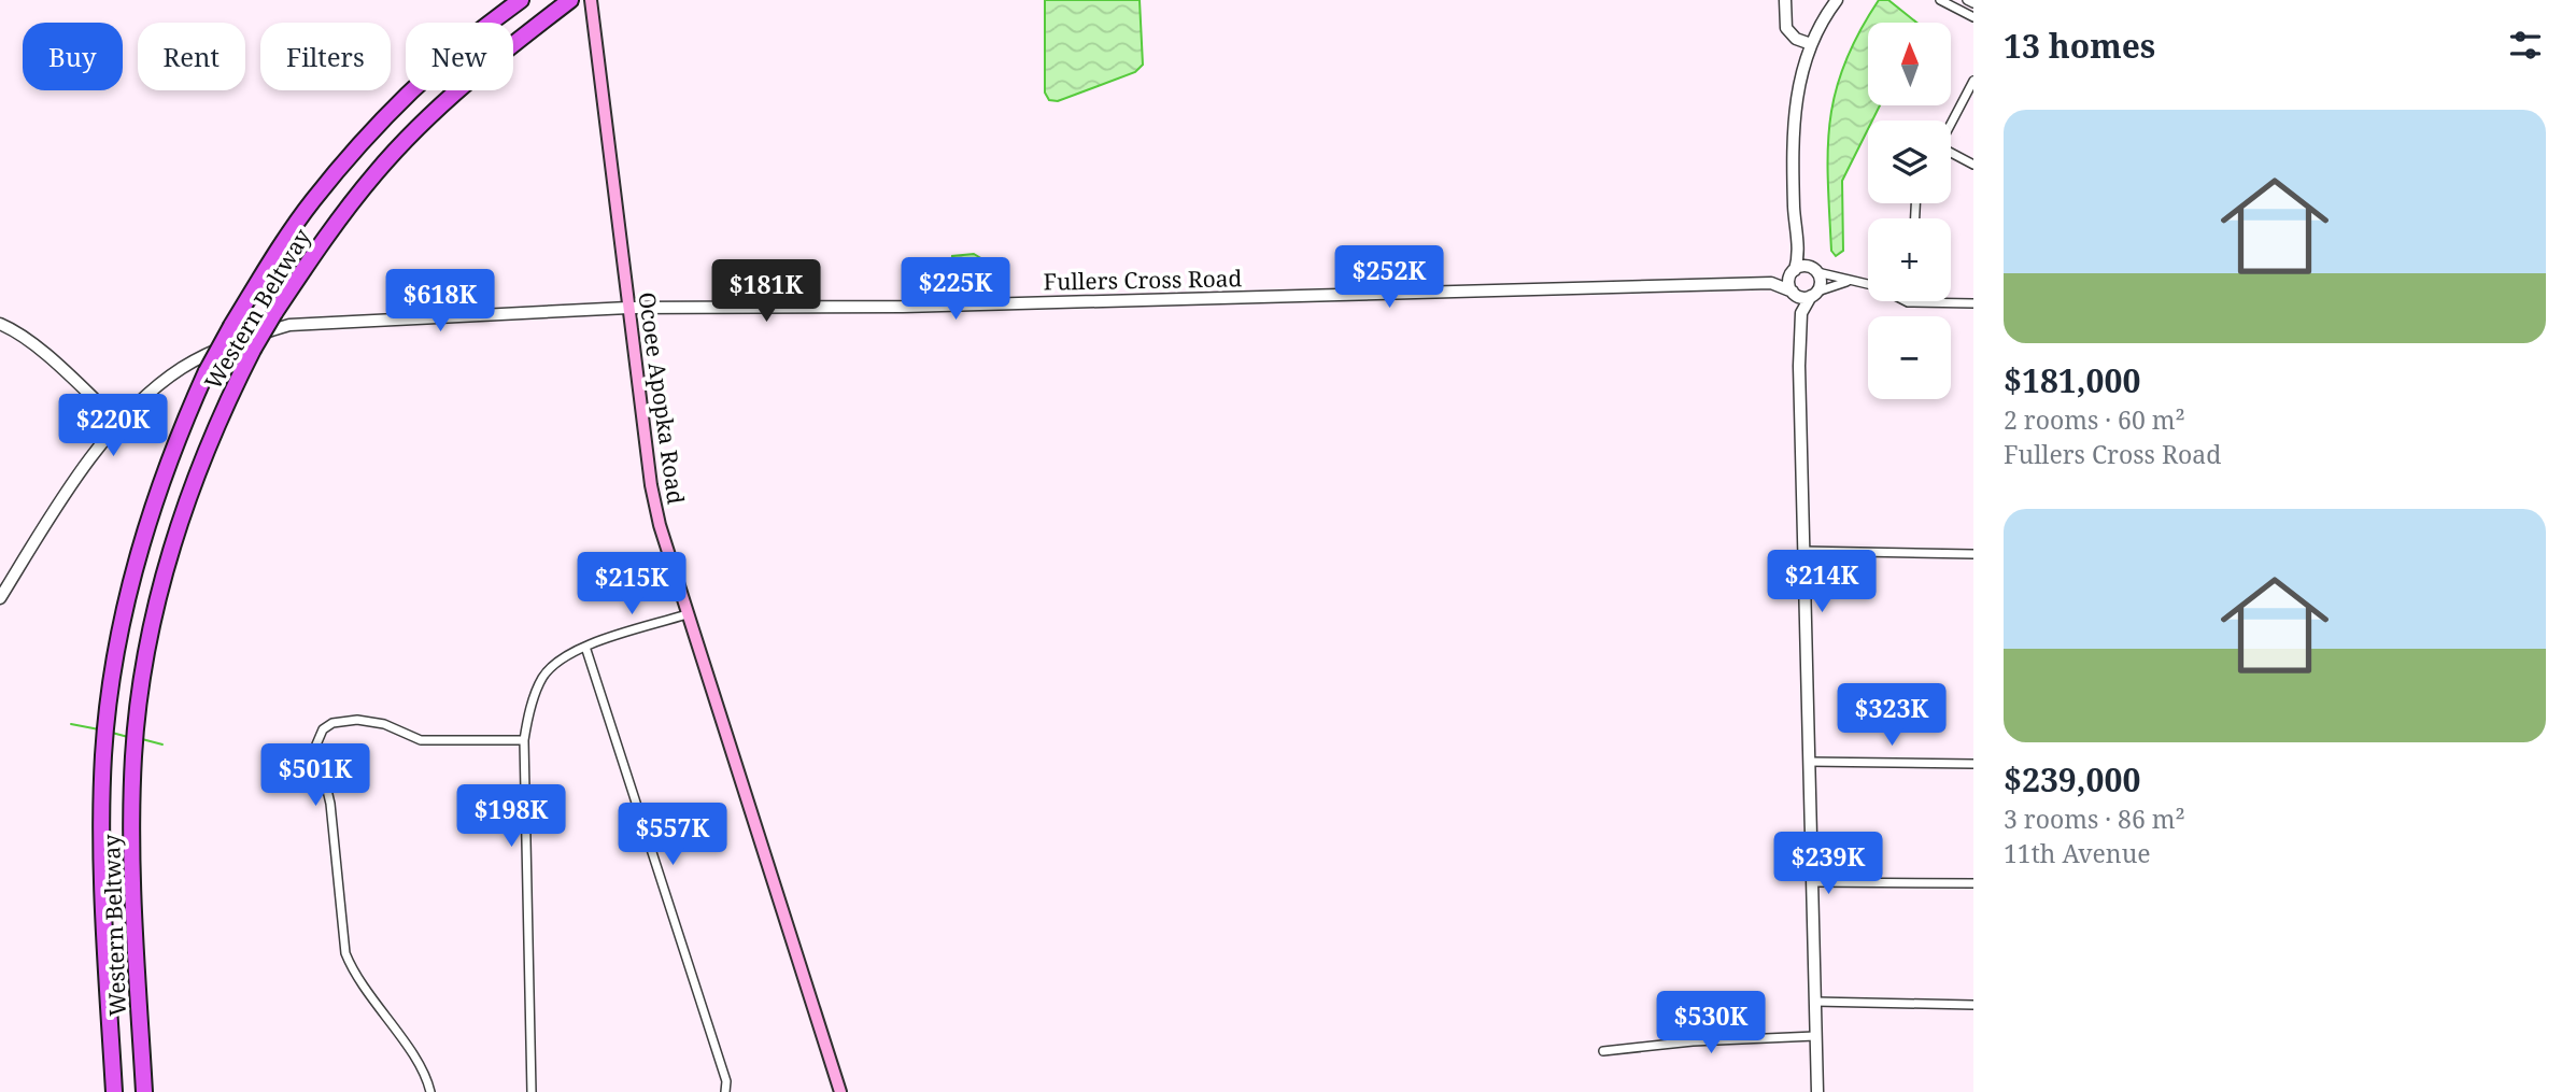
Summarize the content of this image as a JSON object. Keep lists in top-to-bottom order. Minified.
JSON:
{"streets":{"highway":["Western Beltway"],"main road":["Ocoee Apopka Road"],"street":["Fullers Cross Road"]},"crossings":[["Fullers Cross Road","Western Beltway"],["Fullers Cross Road","Ocoee Apopka Road"]],"north":"top","page":{"heading":"13 homes","map_buttons":["+","−"],"chip":["Buy","Rent","Filters","New"],"list":[{"name":"$181,000","note":"2 rooms · 60 m² · Fullers Cross Road"},{"name":"$239,000","note":"3 rooms · 86 m² · 11th Avenue"}],"price":["$252K","$225K","$181K","$618K","$220K","$214K","$215K","$323K","$501K","$198K","$557K","$239K","$530K"]}}
